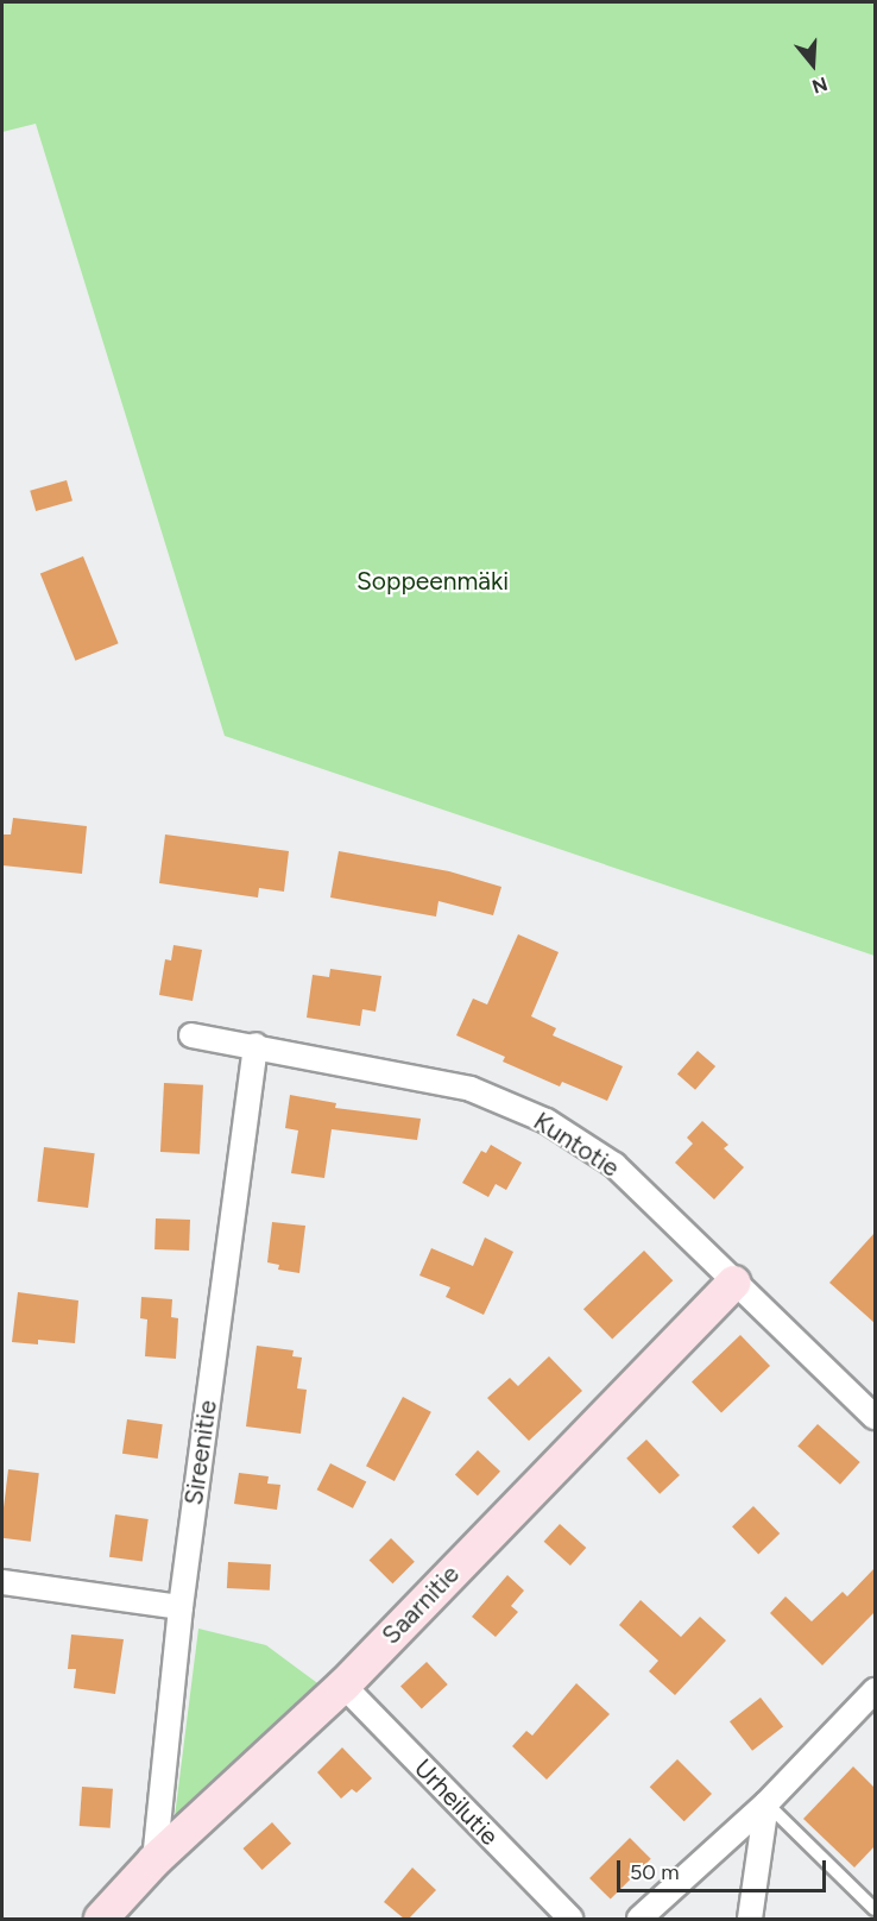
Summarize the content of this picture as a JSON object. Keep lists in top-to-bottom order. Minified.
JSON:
{"streets":{"street":["Kuntotie","Sireenitie","Saarnitie","Urheilutie"]},"crossings":[["Kuntotie","Sireenitie"],["Kuntotie","Saarnitie"],["Sireenitie","Saarnitie"],["Saarnitie","Urheilutie"]],"parks":["Soppeenmäki"],"scale_bar":"50 m","north":"bottom"}
